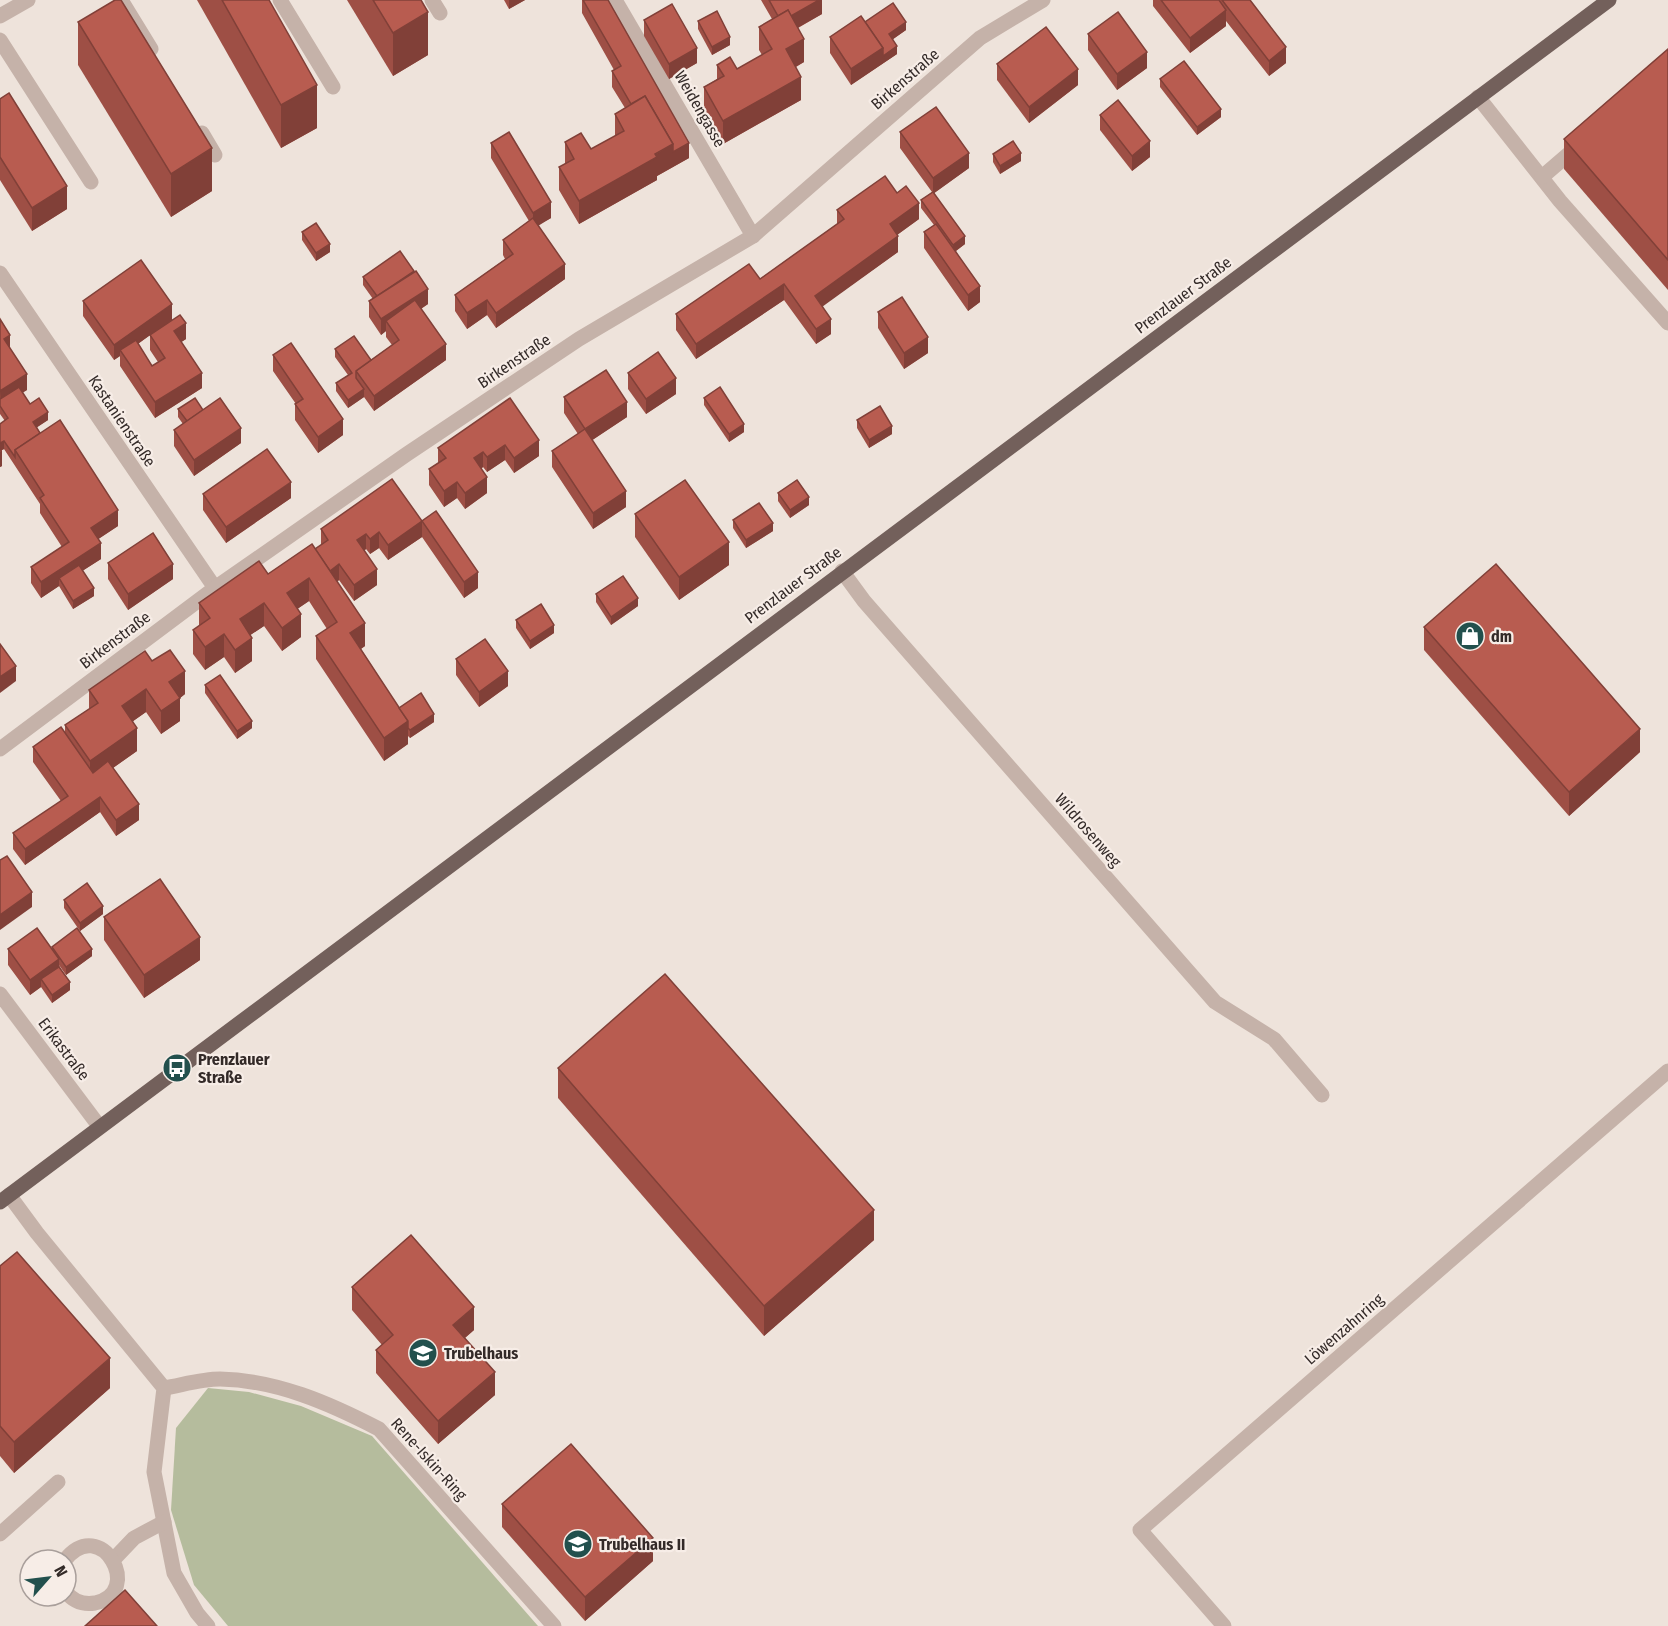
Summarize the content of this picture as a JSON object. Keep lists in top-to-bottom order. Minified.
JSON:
{"streets":{"main road":["Prenzlauer Straße"],"street":["Birkenstraße","Weidengasse","Kastanienstraße","Wildrosenweg","Erikastraße","Löwenzahnring","Rene-Iskin-Ring"]},"crossings":[["Birkenstraße","Weidengasse"],["Birkenstraße","Kastanienstraße"],["Prenzlauer Straße","Wildrosenweg"],["Prenzlauer Straße","Erikastraße"]],"places":{"shop":["dm"],"bus stop":["Prenzlauer Straße"],"school or university":["Trubelhaus","Trubelhaus II"]},"north":"top right"}
